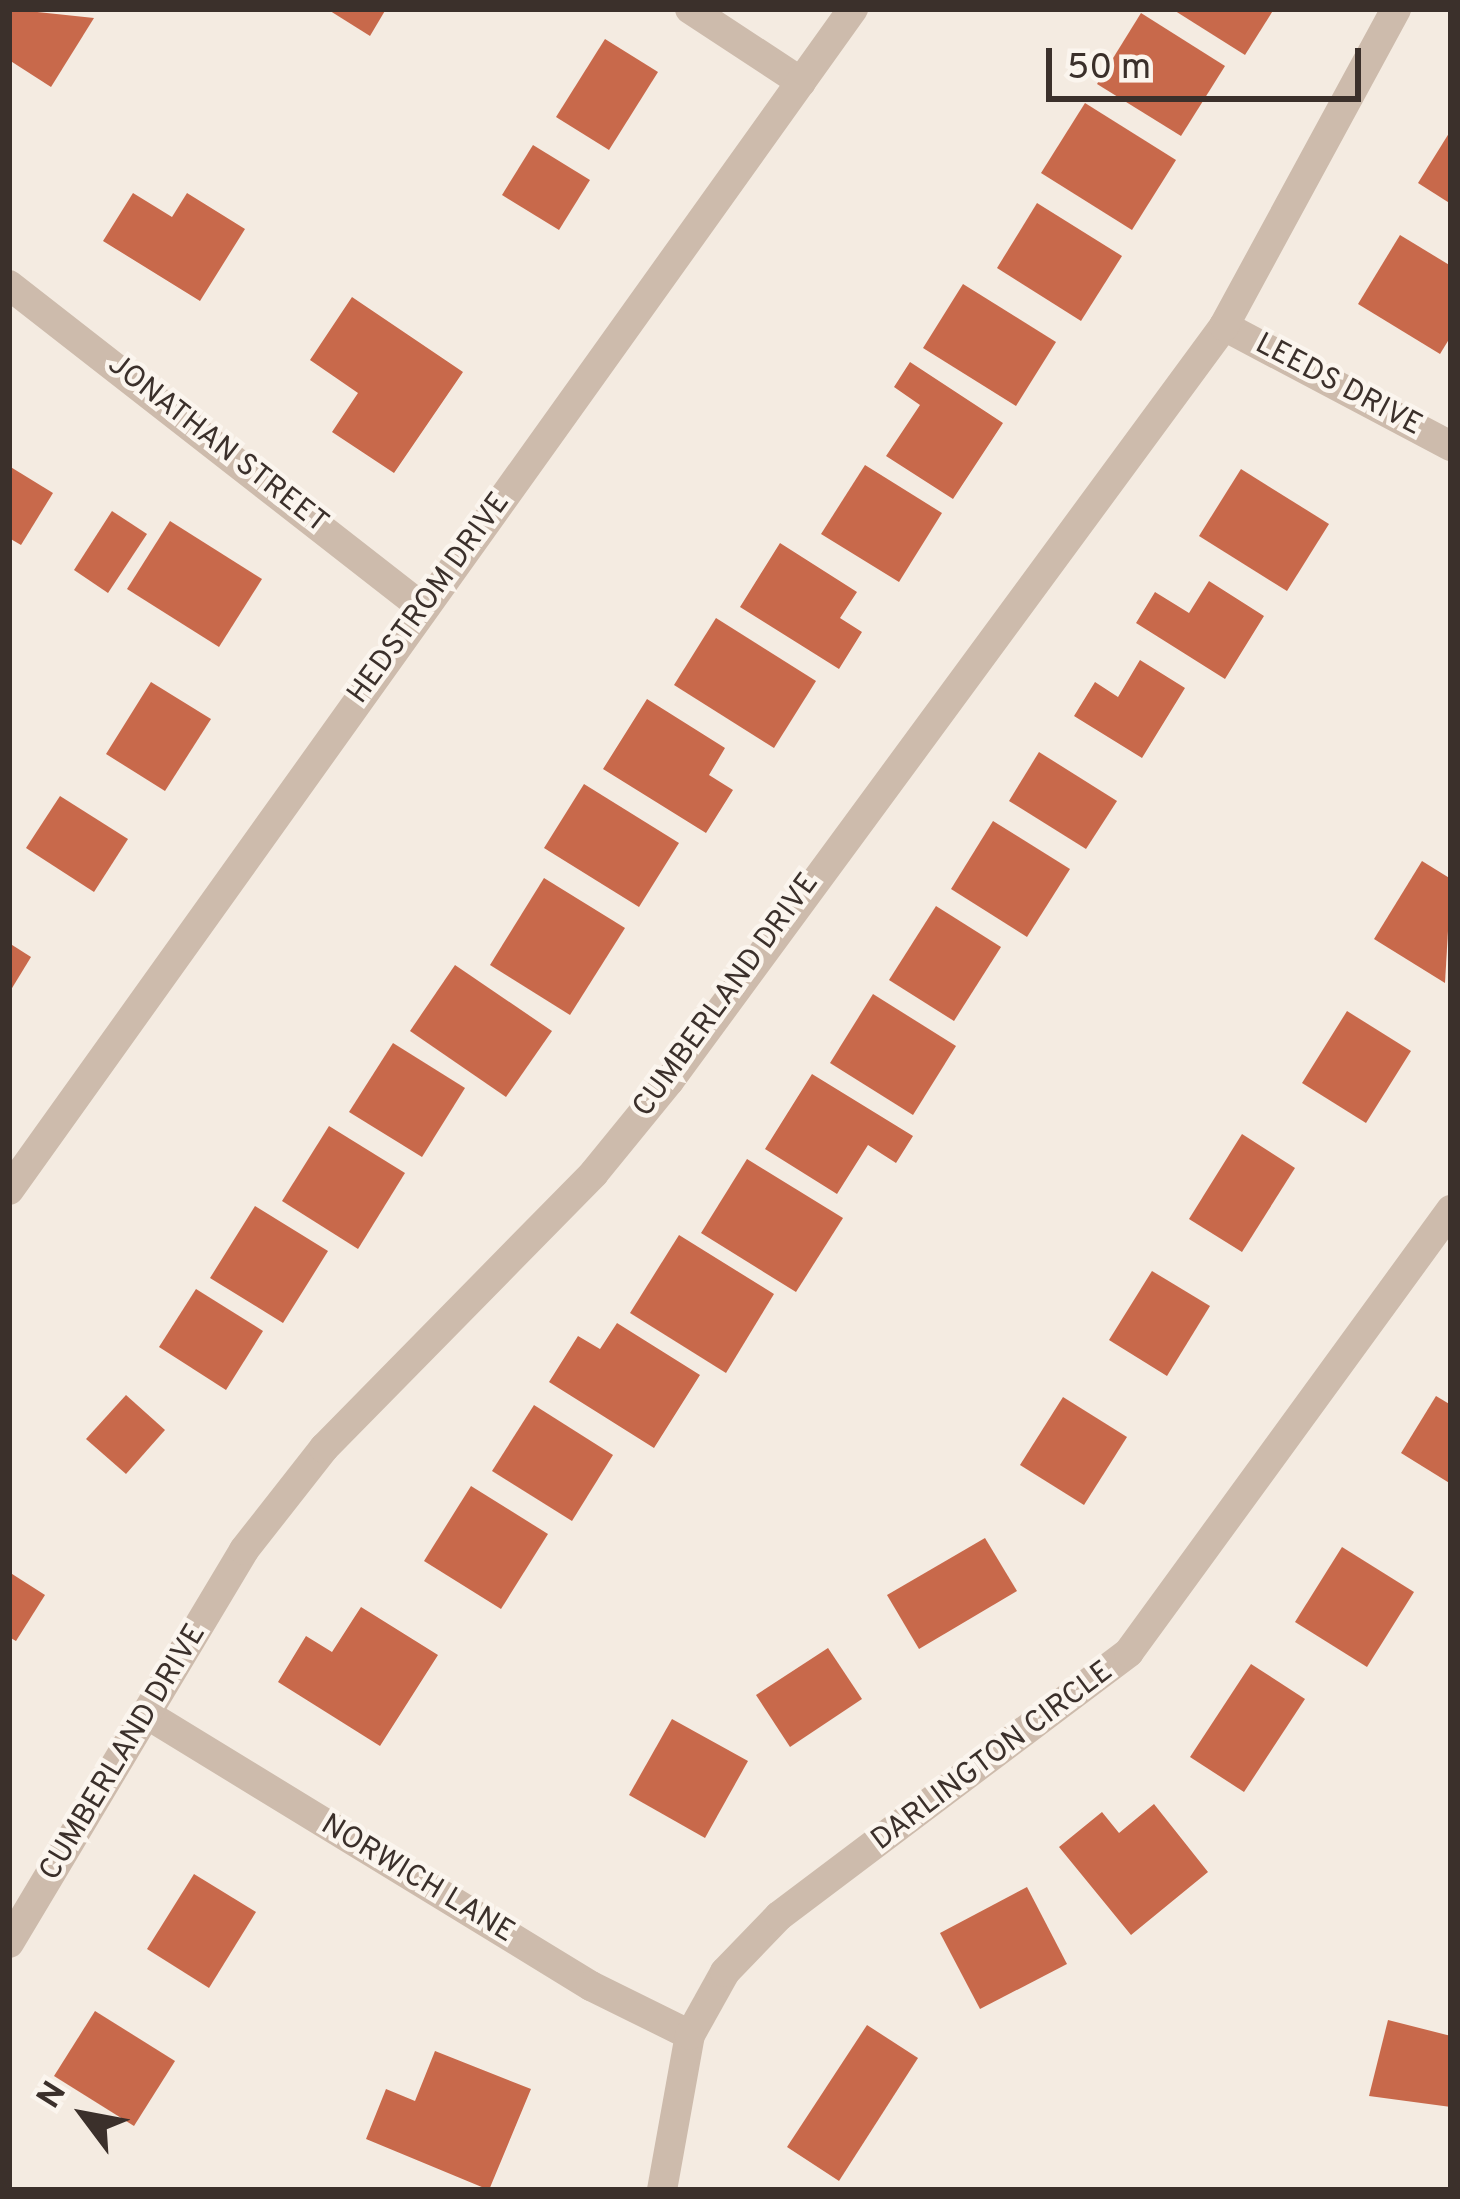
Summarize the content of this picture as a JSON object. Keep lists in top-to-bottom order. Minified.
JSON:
{"streets":{"street":["LEEDS DRIVE","JONATHAN STREET","HEDSTROM DRIVE","CUMBERLAND DRIVE","DARLINGTON CIRCLE","NORWICH LANE"]},"crossings":[["LEEDS DRIVE","CUMBERLAND DRIVE"],["JONATHAN STREET","HEDSTROM DRIVE"],["CUMBERLAND DRIVE","NORWICH LANE"],["DARLINGTON CIRCLE","NORWICH LANE"]],"scale_bar":"50 m","north":"top left"}
